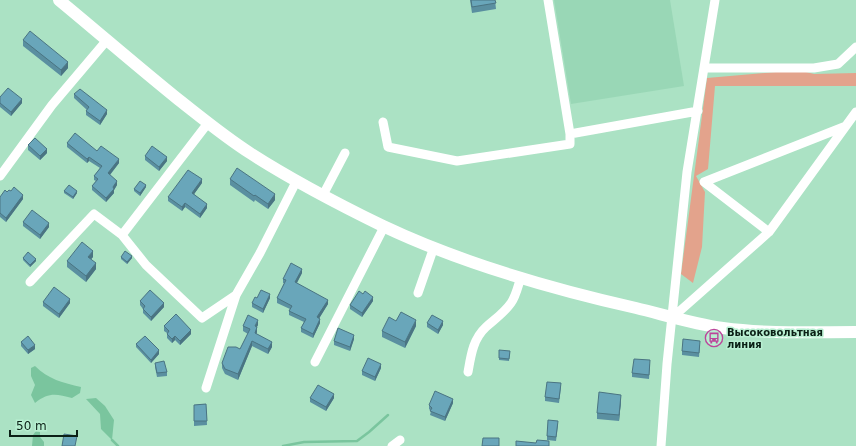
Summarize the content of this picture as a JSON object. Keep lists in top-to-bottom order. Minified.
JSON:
{"places":{"bus stop":["Высоковольтная линия"]},"scale_bar":"50 m"}
